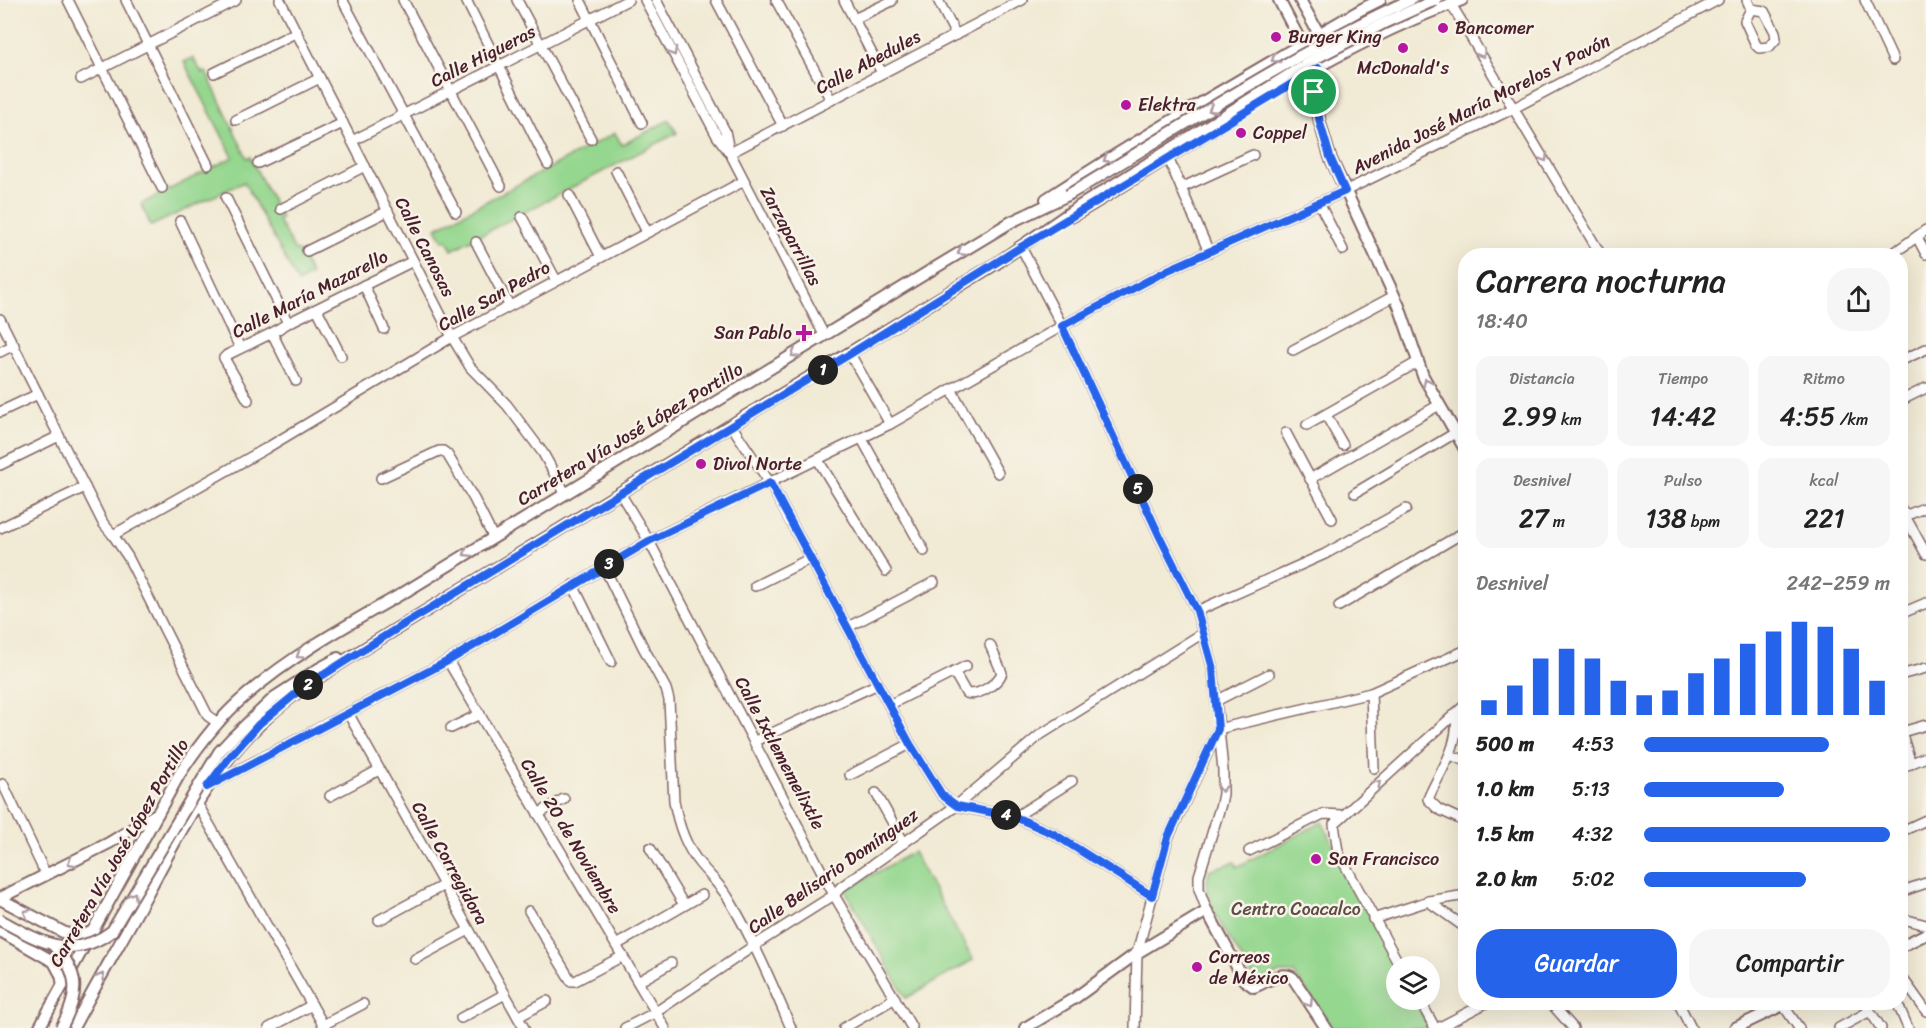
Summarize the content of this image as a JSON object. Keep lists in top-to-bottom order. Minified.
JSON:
{"streets":{"main road":["Carretera Vía José López Portillo"],"street":["Calle Higueras","Calle Abedules","Avenida José María Morelos Y Pavón","Zarzaparrillas","Calle Canosas","Calle María Mazarello","Calle San Pedro","Calle Ixtlememelixtle","Calle 20 de Noviembre","Calle Corregidora","Calle Belisario Domínguez"]},"crossings":[["Calle Higueras","Calle Canosas"],["Calle Abedules","Zarzaparrillas"],["Zarzaparrillas","Calle San Pedro"],["Zarzaparrillas","Carretera Vía José López Portillo"],["Calle Canosas","Calle María Mazarello"],["Calle Canosas","Calle San Pedro"],["Calle Canosas","Carretera Vía José López Portillo"],["Calle Ixtlememelixtle","Calle Belisario Domínguez"],["Calle 20 de Noviembre","Calle Belisario Domínguez"]],"parks":["Centro Coacalco"],"places":{"other":["Bancomer","Burger King","McDonald's","Elektra","Coppel","Divol Norte","San Francisco","Correos de México"],"health":["San Pablo"]},"page":{"heading":["Carrera nocturna","18:40"],"stats":[["Distancia","2.99 km"],["Tiempo","14:42"],["Ritmo","4:55 /km"],["Desnivel","27 m"],["Pulso","138 bpm"],["kcal","221"]],"pins":["1","5","3","2","4"],"chart":["Desnivel","242–259 m"],"list":[{"name":"500 m","note":"4:53"},{"name":"1.0 km","note":"5:13"},{"name":"1.5 km","note":"4:32"},{"name":"2.0 km","note":"5:02"}],"buttons":["Guardar","Compartir"]}}
